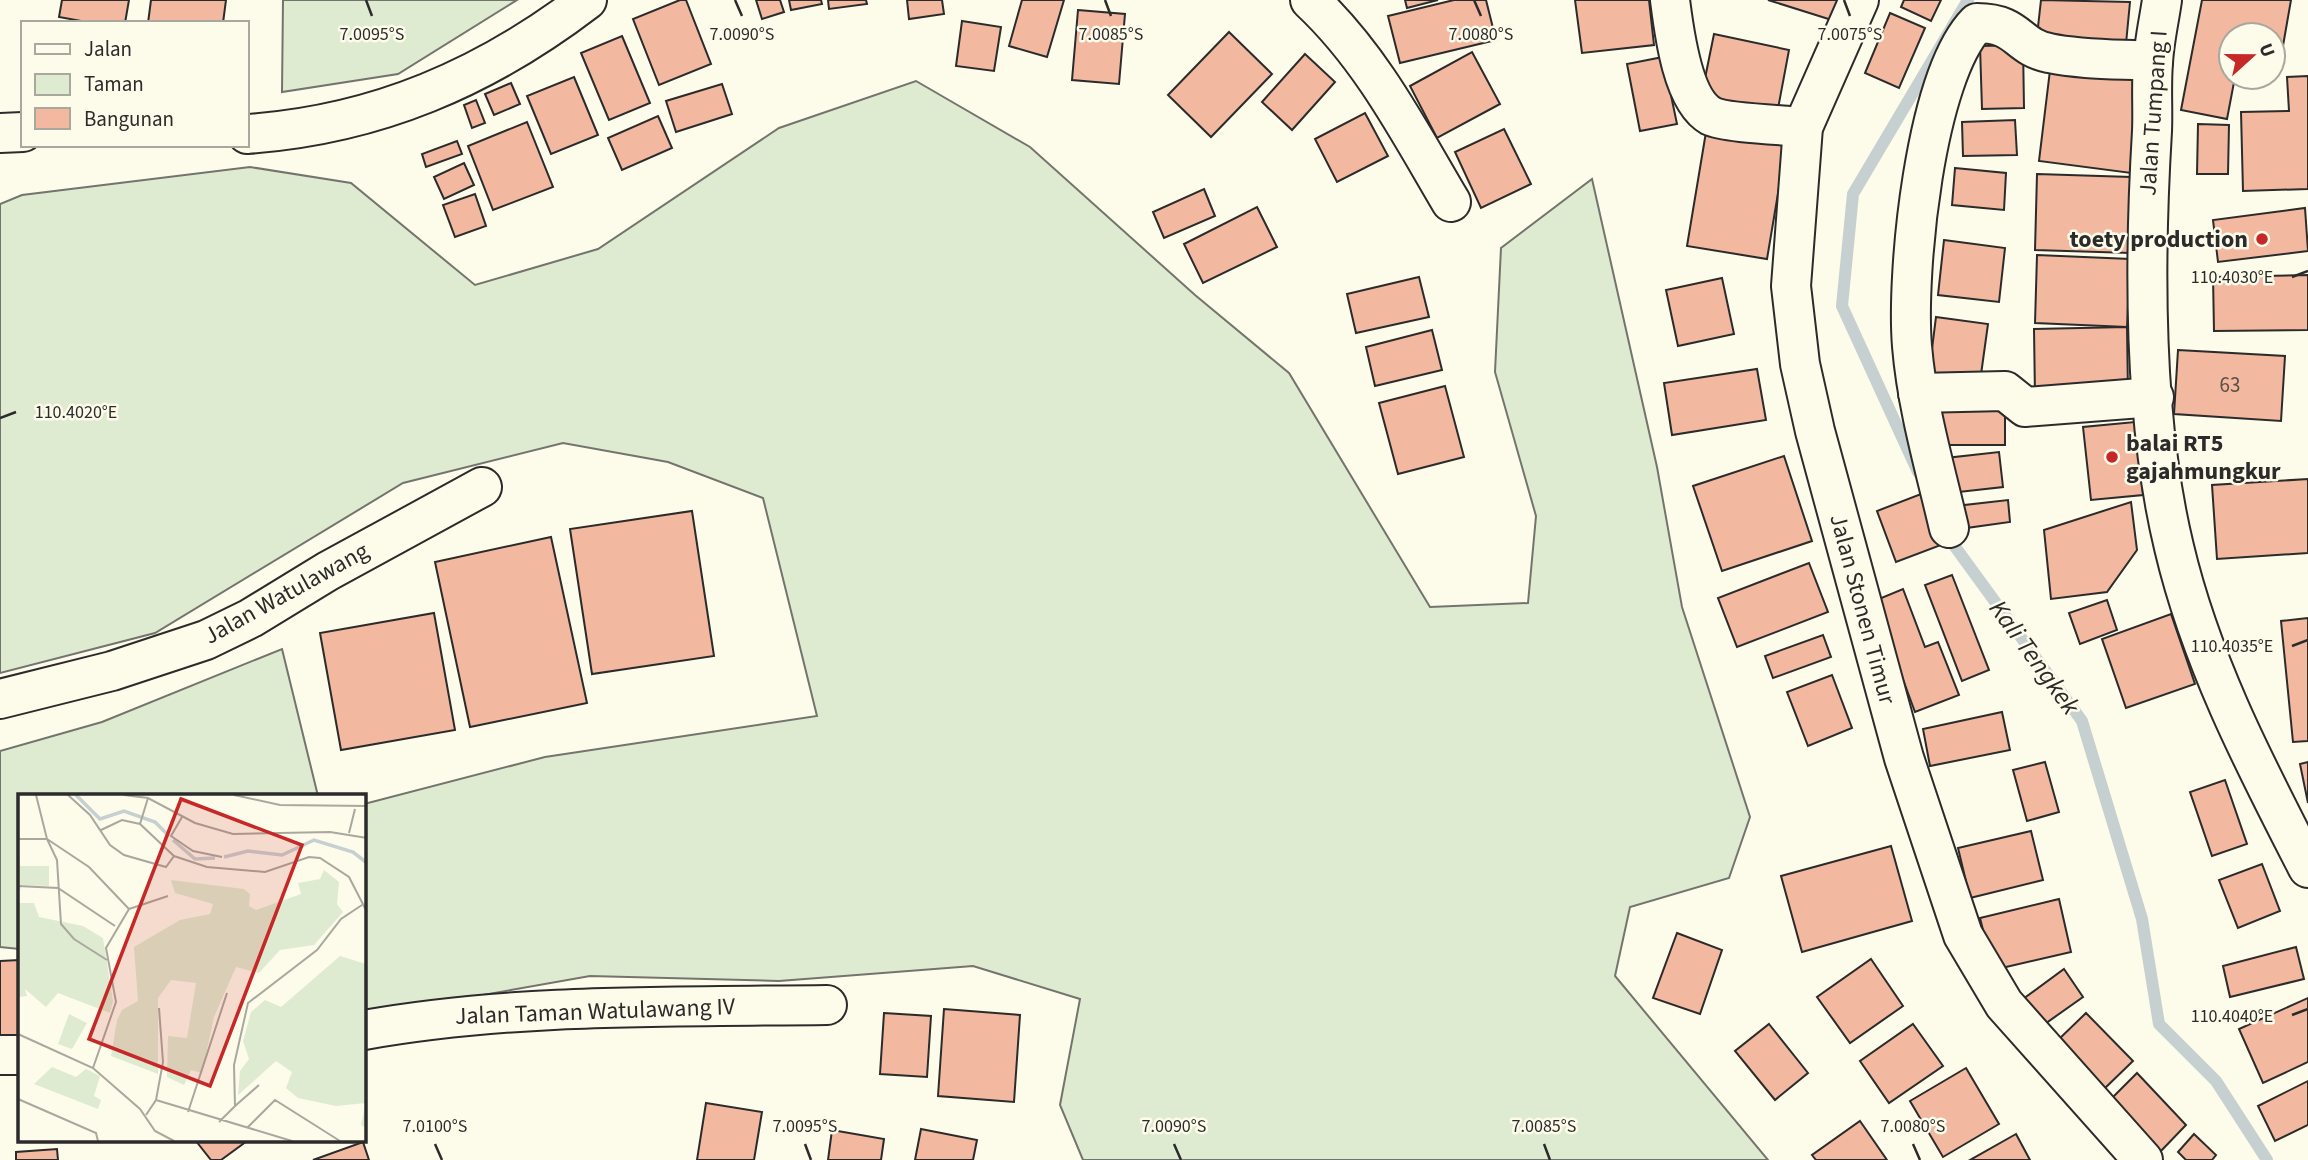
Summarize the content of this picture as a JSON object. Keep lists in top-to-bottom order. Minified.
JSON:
{"streets":{"street":["Jalan Tumpang I","Jalan Watulawang","Jalan Stonen Timur","Jalan Taman Watulawang IV"]},"water":["Kali Tengkek"],"places":["toety production","balai RT5 gajahmungkur"],"house_numbers":["63"],"legend":["Jalan","Taman","Bangunan"],"north":"right","coordinates":["7.0095°S","7.0090°S","7.0085°S","7.0080°S","7.0075°S","110.4030°E","110.4020°E","110.4035°E","110.4040°E","7.0100°S"]}
